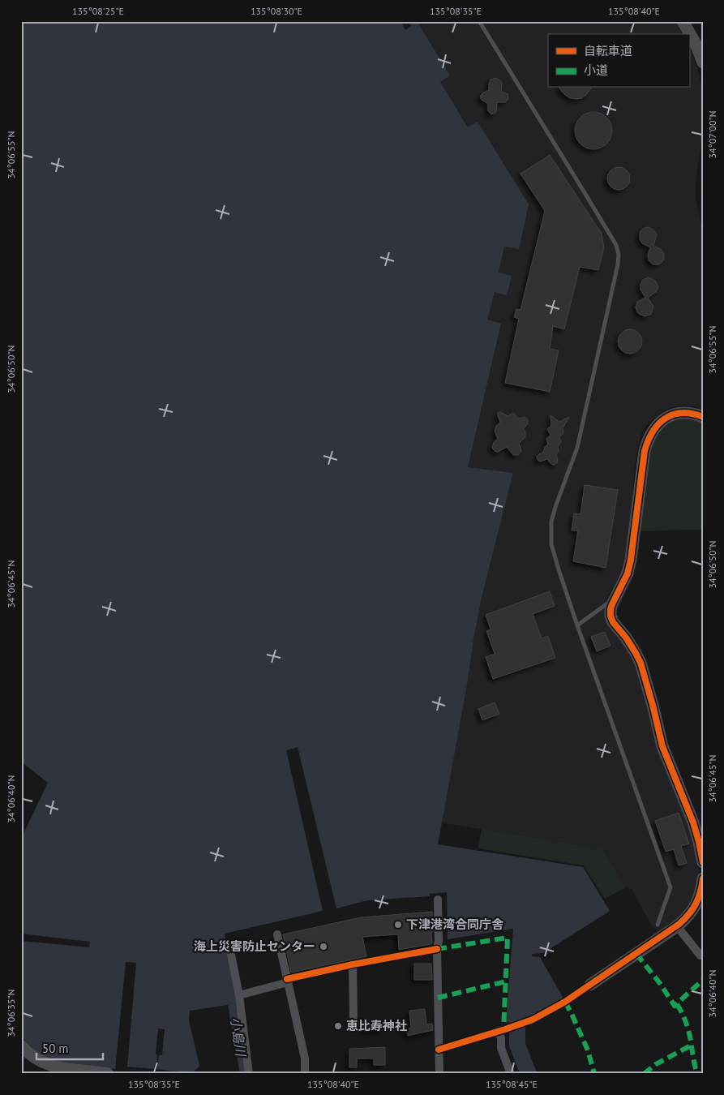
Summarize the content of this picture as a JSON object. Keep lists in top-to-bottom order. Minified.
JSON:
{"water":["小島川"],"places":["下津港湾合同庁舎","海上災害防止センター","恵比寿神社"],"legend":["自転車道","小道"],"scale_bar":"50 m","coordinates":["135°08'25\"E","135°08'30\"E","135°08'35\"E","135°08'40\"E","34°07'00\"N","34°06'55\"N","34°06'50\"N","34°06'45\"N","34°06'40\"N","34°06'35\"N","135°08'45\"E"]}
